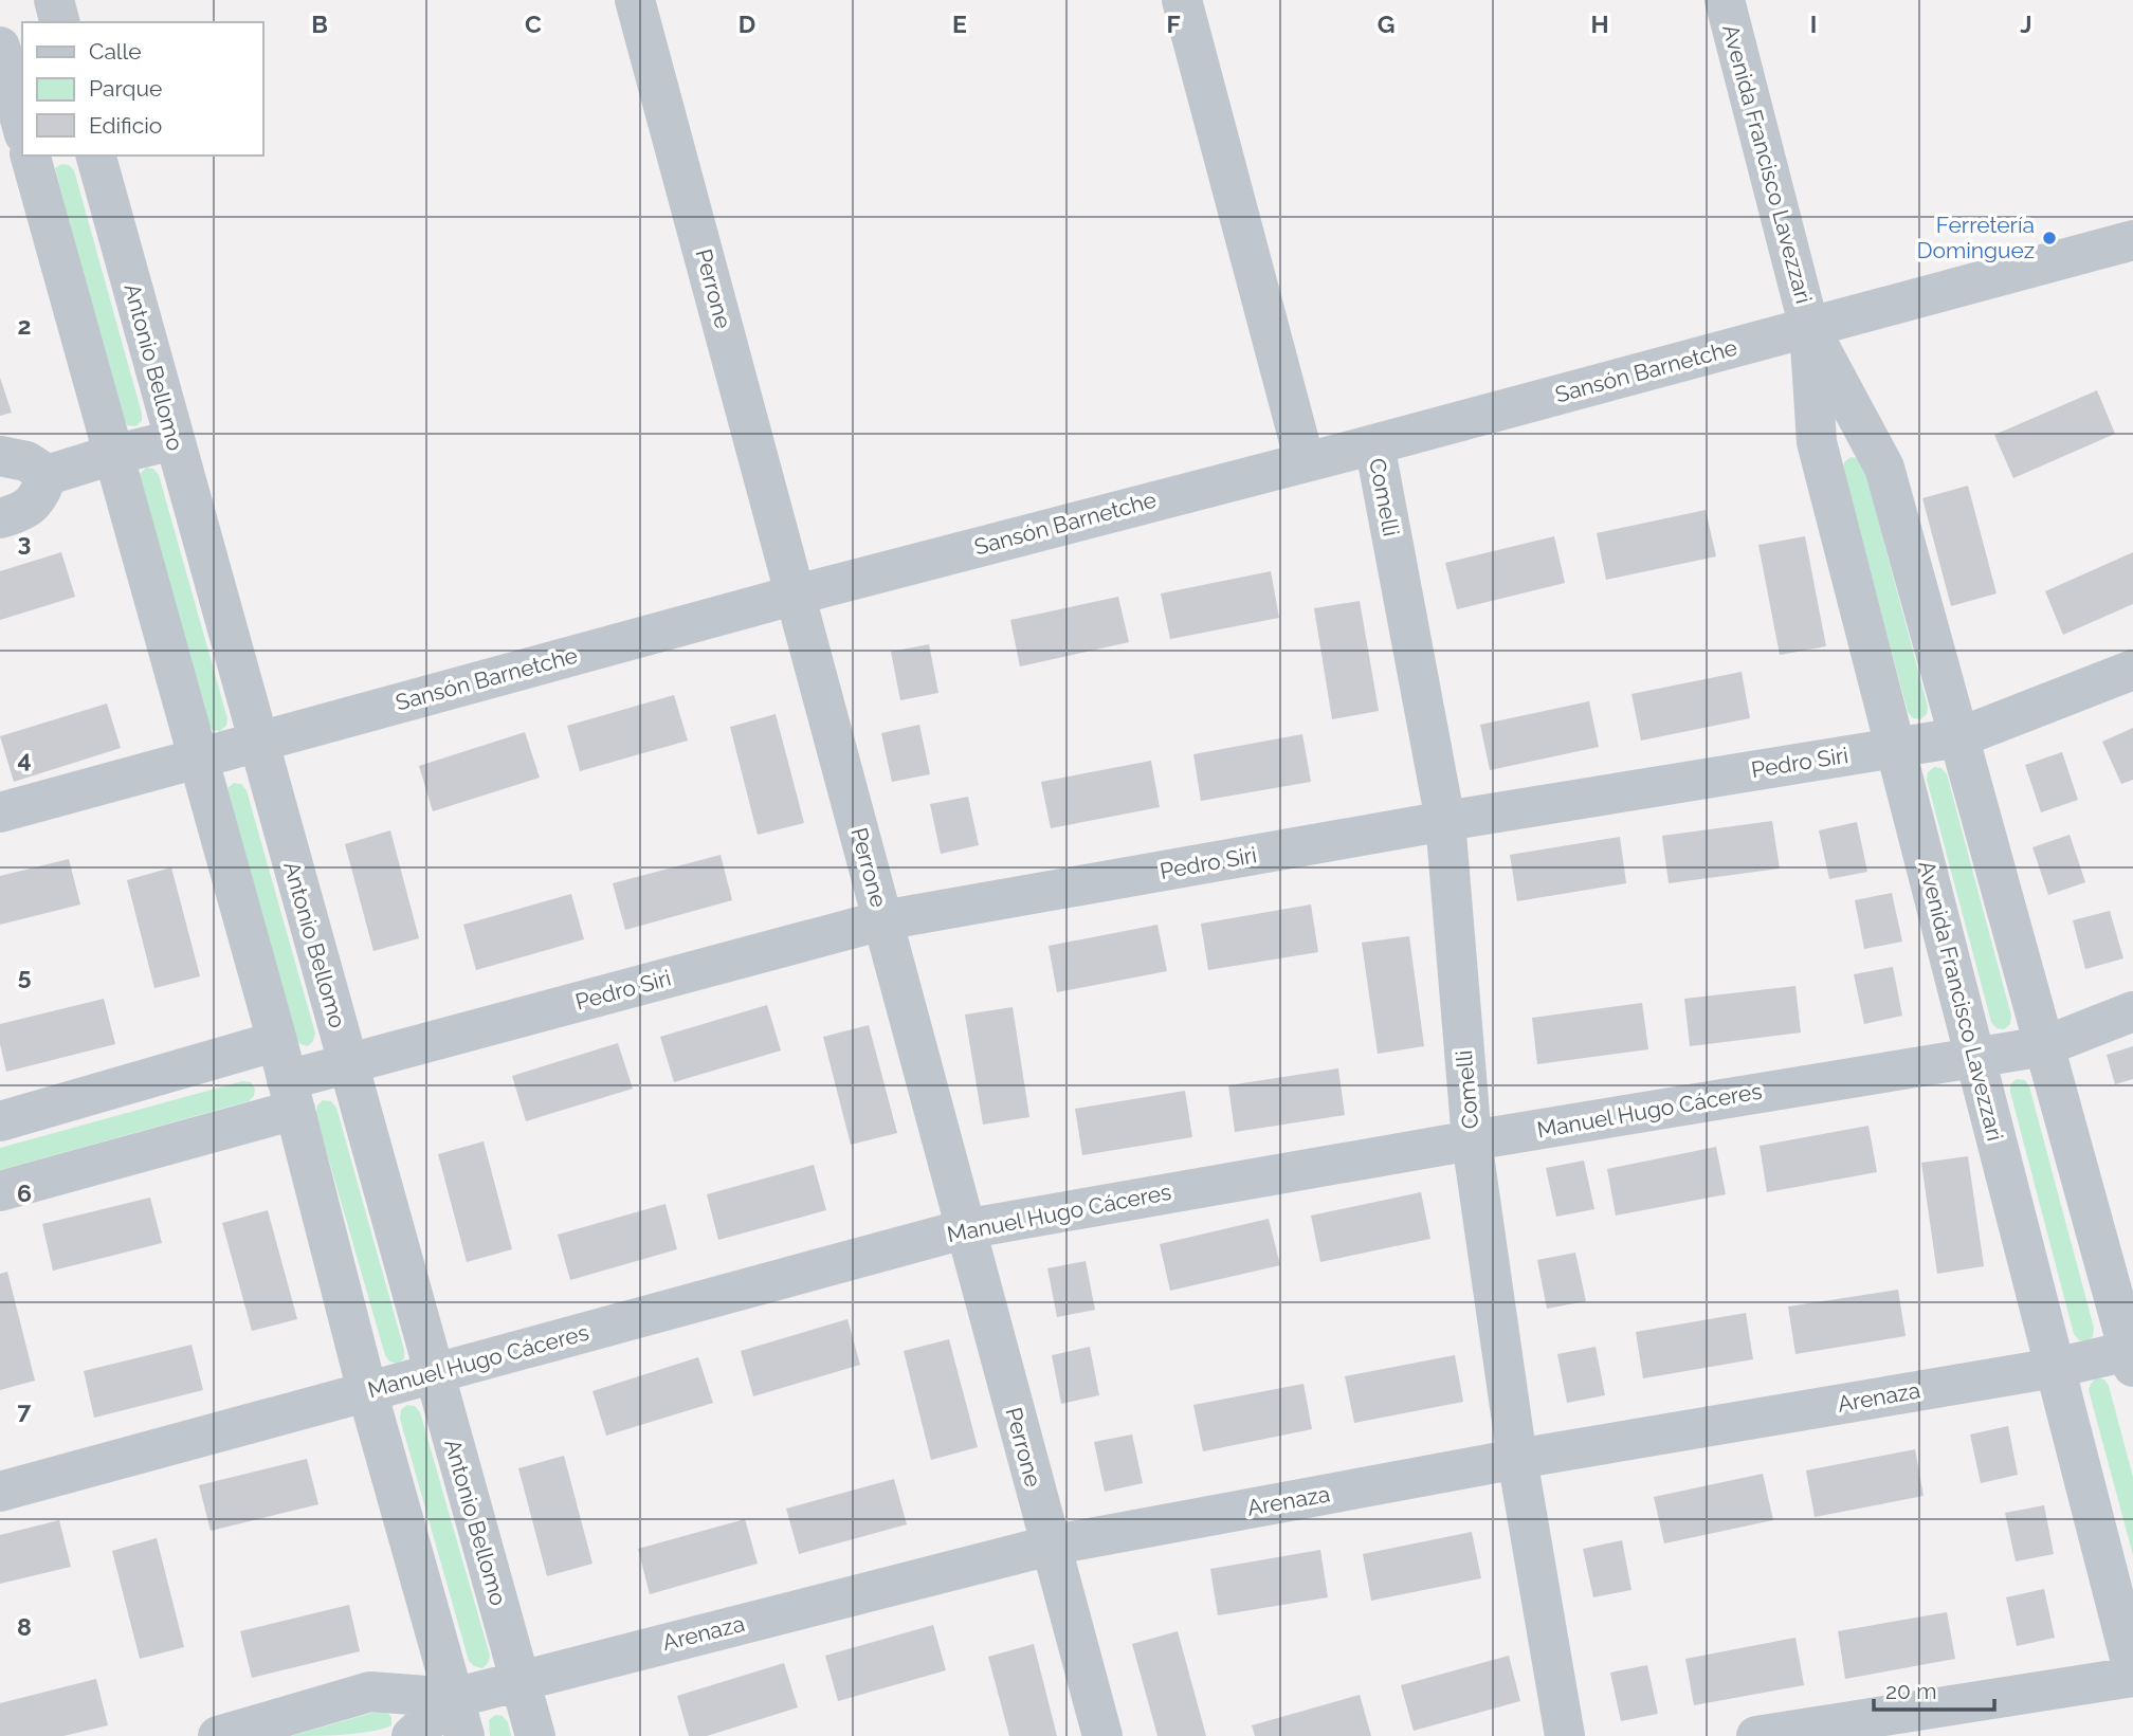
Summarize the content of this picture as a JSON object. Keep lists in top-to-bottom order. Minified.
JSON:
{"streets":{"street":["Avenida Francisco Lavezzari","Perrone","Antonio Bellomo","Sansón Barnetche","Comelli","Pedro Siri","Manuel Hugo Cáceres","Arenaza"]},"crossings":[["Avenida Francisco Lavezzari","Sansón Barnetche"],["Avenida Francisco Lavezzari","Pedro Siri"],["Avenida Francisco Lavezzari","Manuel Hugo Cáceres"],["Avenida Francisco Lavezzari","Arenaza"],["Perrone","Sansón Barnetche"],["Perrone","Pedro Siri"],["Perrone","Manuel Hugo Cáceres"],["Perrone","Arenaza"],["Antonio Bellomo","Sansón Barnetche"],["Antonio Bellomo","Pedro Siri"],["Antonio Bellomo","Manuel Hugo Cáceres"],["Antonio Bellomo","Arenaza"],["Sansón Barnetche","Comelli"],["Comelli","Pedro Siri"],["Comelli","Manuel Hugo Cáceres"],["Comelli","Arenaza"]],"places":["Ferretería Dominguez"],"legend":["Calle","Parque","Edificio"],"scale_bar":"20 m","grid":{"columns":["B","C","D","E","F","G","H","I","J"],"rows":["2","3","4","5","6","7","8"]}}
